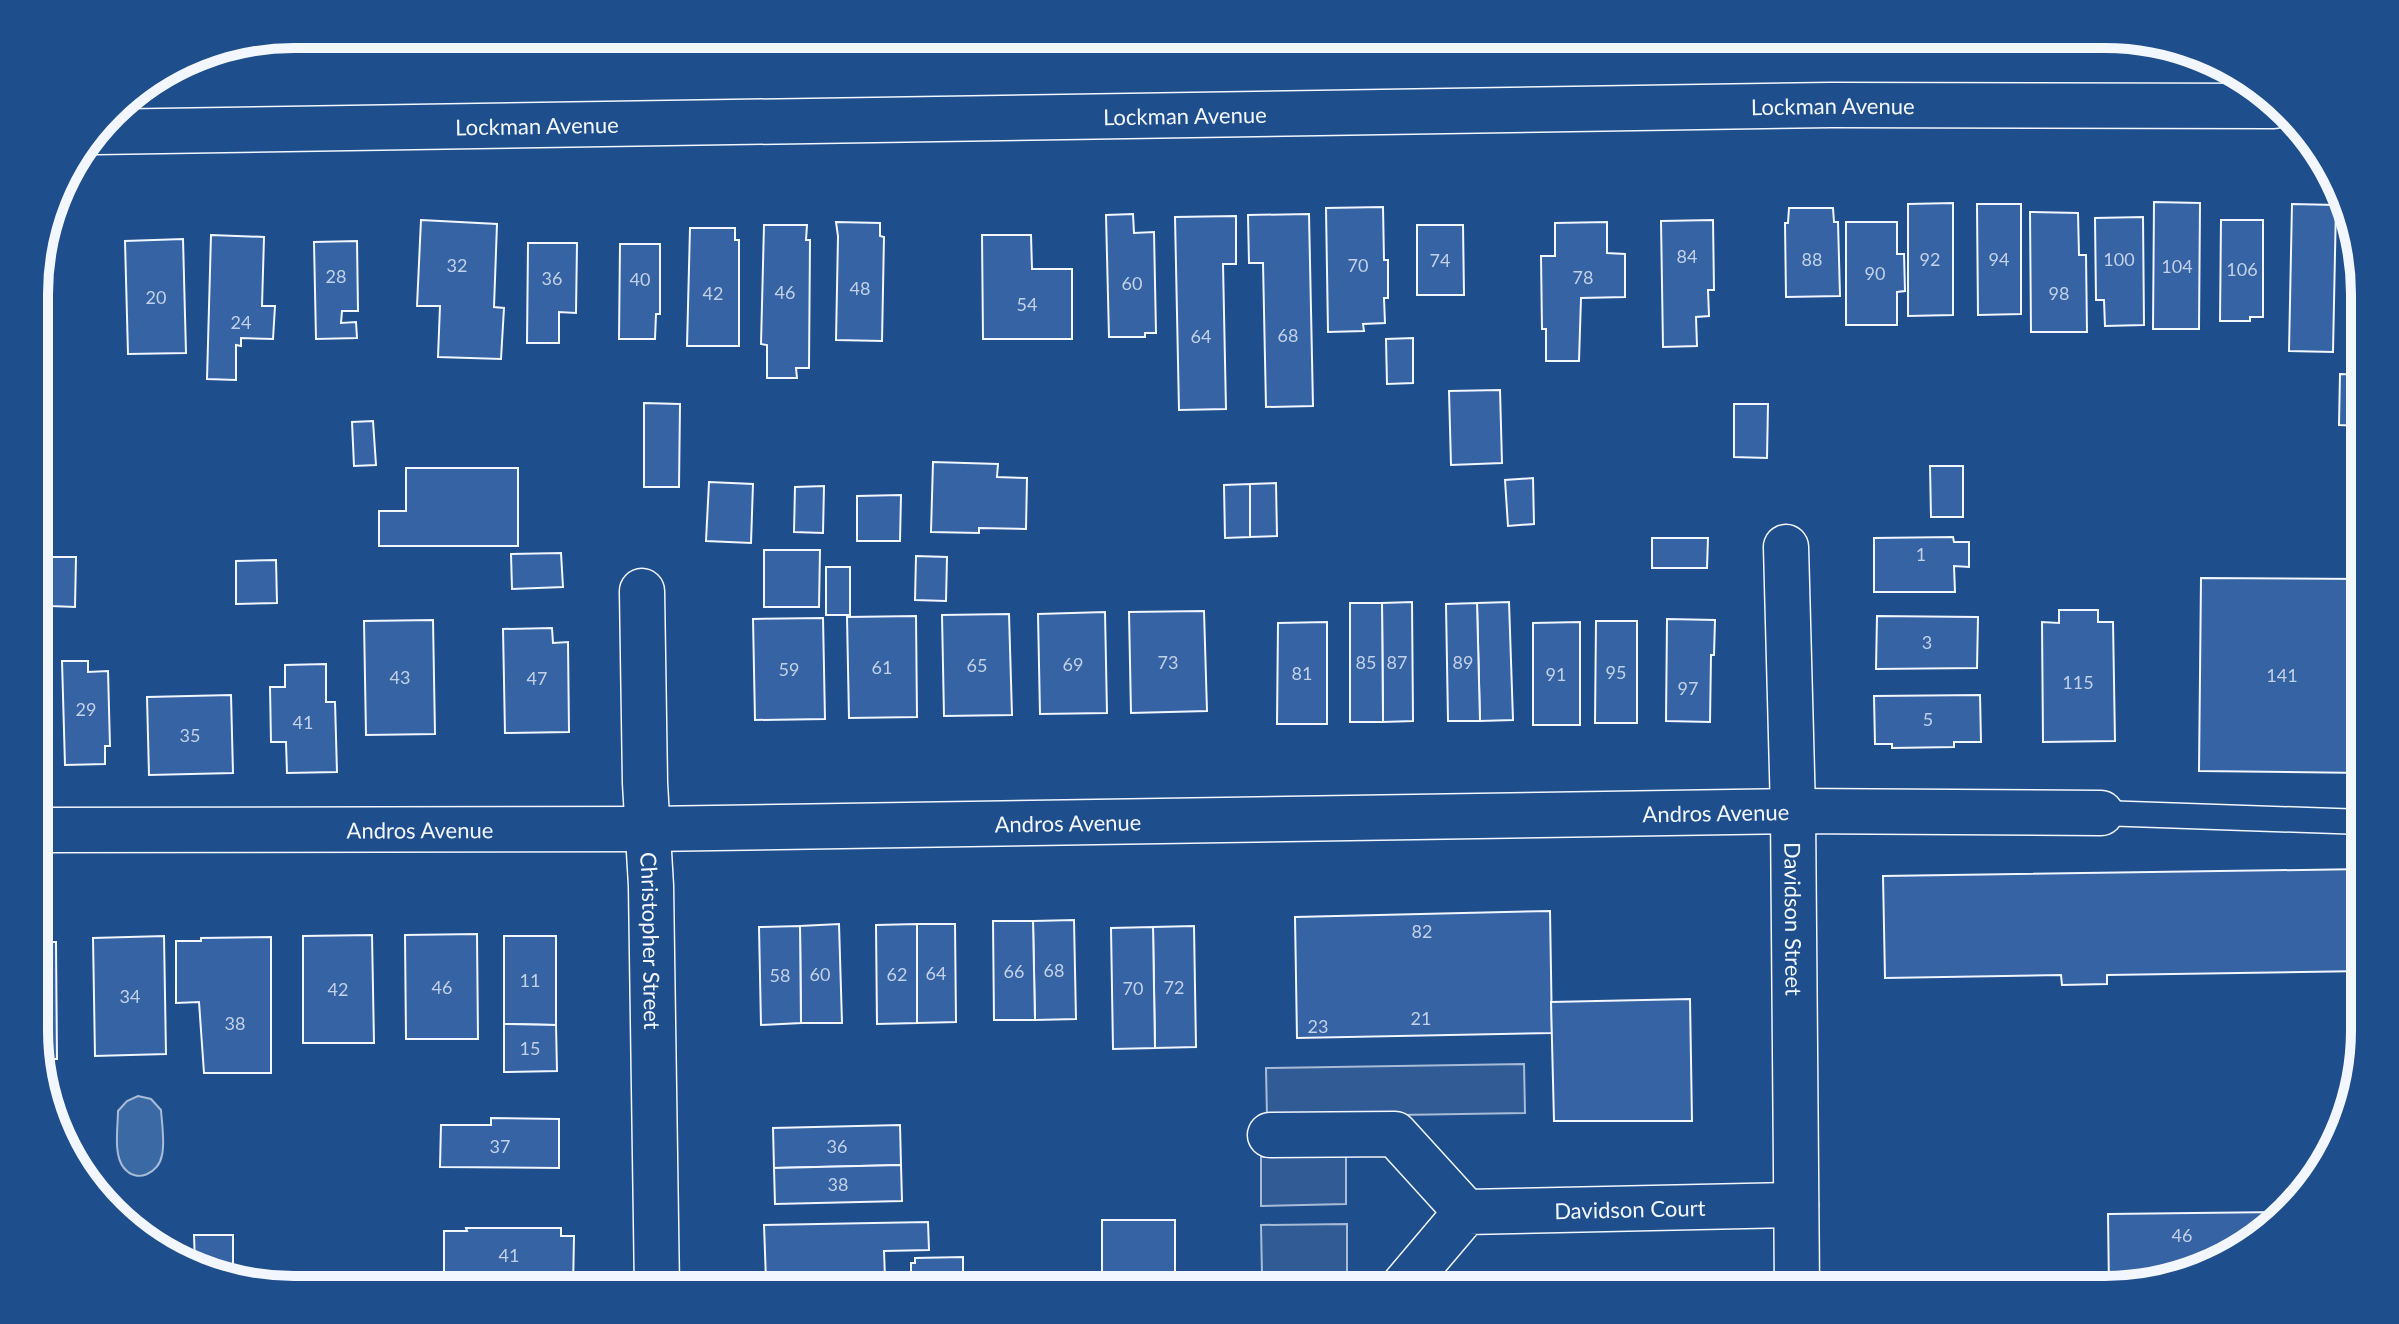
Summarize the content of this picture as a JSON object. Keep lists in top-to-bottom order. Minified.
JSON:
{"streets":{"street":["Lockman Avenue","Andros Avenue","Davidson Street","Christopher Street","Davidson Court"]},"crossings":[["Andros Avenue","Davidson Street"],["Andros Avenue","Christopher Street"],["Davidson Street","Davidson Court"]],"house_numbers":["84","88","92","94","100","74","32","70","104","106","90","28","78","36","40","60","48","46","42","98","20","54","24","68","64","1","3","73","85","87","89","69","65","61","59","95","81","91","141","43","47","115","97","29","5","41","35","82","68","66","64","60","62","58","11","46","72","70","42","34","21","38","23","15","37","36","38","46","41"]}
